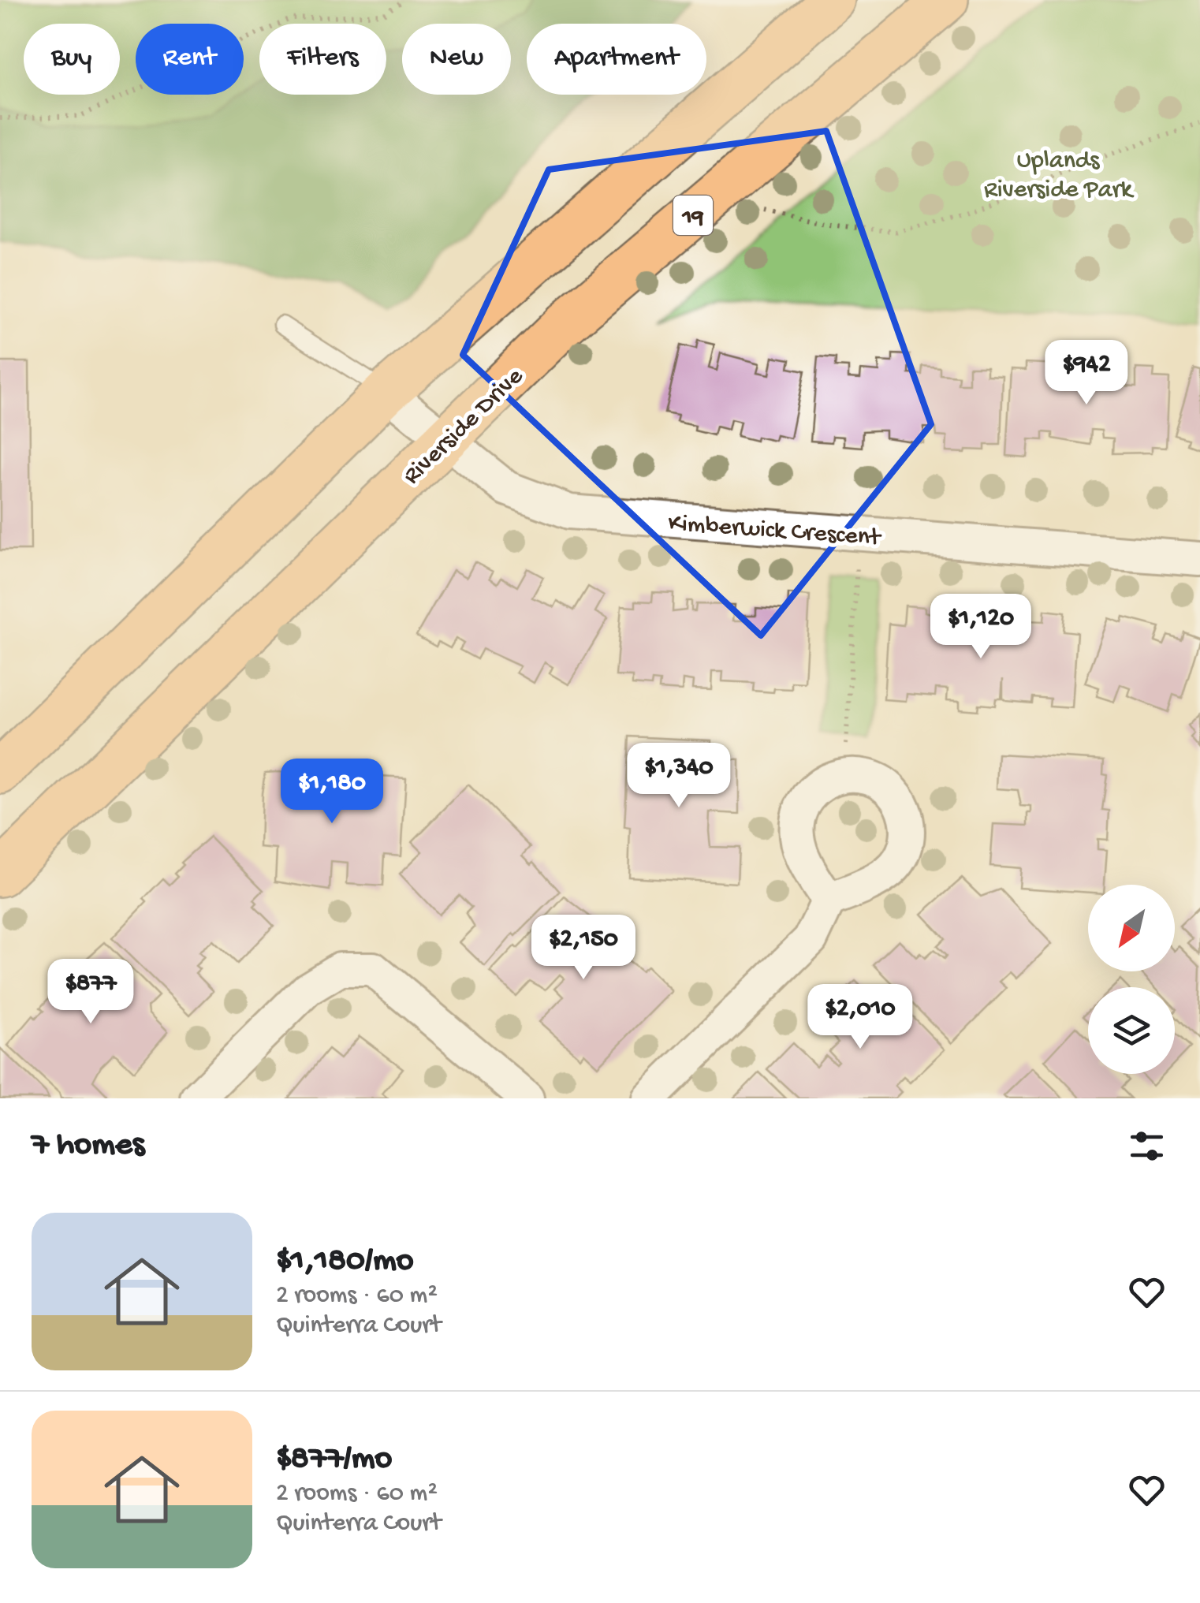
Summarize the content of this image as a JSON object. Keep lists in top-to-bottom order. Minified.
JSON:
{"streets":{"main road":["19","Riverside Drive"],"street":["Kimberwick Crescent"]},"crossings":[["Riverside Drive","Kimberwick Crescent"]],"parks":["Uplands Riverside Park"],"north":"bottom left","page":{"chip":["Buy","Rent","Filters","New","Apartment"],"price":["$942","$1,120","$1,340","$1,180","$2,150","$877","$2,010"],"heading":"7 homes","list":[{"name":"$1,180/mo","note":"2 rooms · 60 m² · Quinterra Court"},{"name":"$877/mo","note":"2 rooms · 60 m² · Quinterra Court"}]}}
